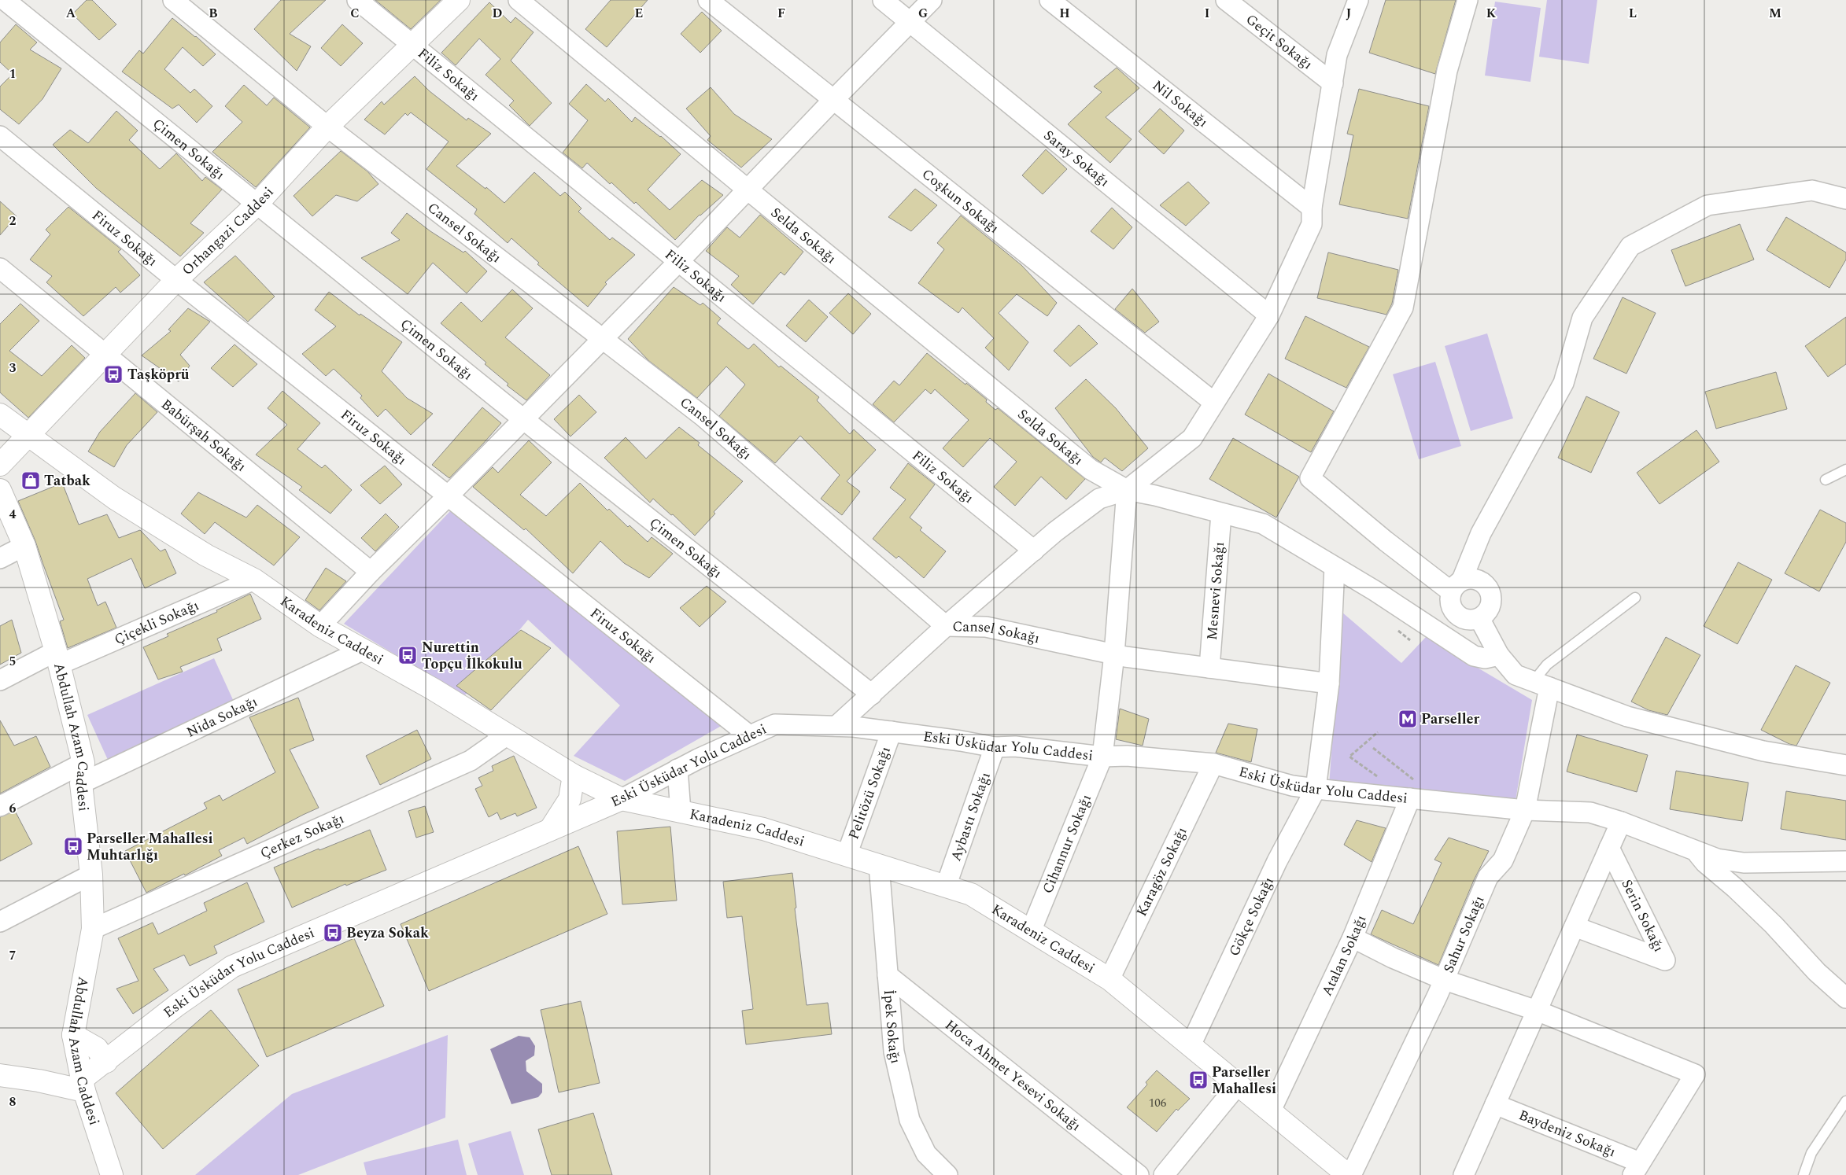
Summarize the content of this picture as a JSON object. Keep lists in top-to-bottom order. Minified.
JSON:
{"streets":{"street":["Geçit Sokağı","Filiz Sokağı","Nil Sokağı","Çimen Sokağı","Saray Sokağı","Coşkun Sokağı","Orhangazi Caddesi","Cansel Sokağı","Selda Sokağı","Firuz Sokağı","Babürşah Sokağı","Mesnevi Sokağı","Çiçekli Sokağı","Karadeniz Caddesi","Nida Sokağı","Abdullah Azam Caddesi","Eski Üsküdar Yolu Caddesi","Pelitözü Sokağı","Aybastı Sokağı","Çerkez Sokağı","Cihannur Sokağı","Karagöz Sokağı","Serin Sokağı","Gökçe Sokağı","Sahur Sokağı","Atalan Sokağı","İpek Sokağı","Hoca Ahmet Yesevi Sokağı","Baydeniz Sokağı"]},"crossings":[["Filiz Sokağı","Orhangazi Caddesi"],["Çimen Sokağı","Orhangazi Caddesi"],["Orhangazi Caddesi","Cansel Sokağı"],["Orhangazi Caddesi","Firuz Sokağı"],["Orhangazi Caddesi","Babürşah Sokağı"],["Orhangazi Caddesi","Karadeniz Caddesi"],["Cansel Sokağı","Mesnevi Sokağı"],["Cansel Sokağı","Cihannur Sokağı"],["Firuz Sokağı","Eski Üsküdar Yolu Caddesi"],["Çiçekli Sokağı","Karadeniz Caddesi"],["Çiçekli Sokağı","Abdullah Azam Caddesi"],["Karadeniz Caddesi","Nida Sokağı"],["Karadeniz Caddesi","Eski Üsküdar Yolu Caddesi"],["Karadeniz Caddesi","Pelitözü Sokağı"],["Karadeniz Caddesi","Aybastı Sokağı"],["Karadeniz Caddesi","Çerkez Sokağı"],["Karadeniz Caddesi","Cihannur Sokağı"],["Karadeniz Caddesi","Karagöz Sokağı"],["Karadeniz Caddesi","Gökçe Sokağı"],["Karadeniz Caddesi","Atalan Sokağı"],["Karadeniz Caddesi","İpek Sokağı"],["Nida Sokağı","Abdullah Azam Caddesi"],["Abdullah Azam Caddesi","Eski Üsküdar Yolu Caddesi"],["Abdullah Azam Caddesi","Çerkez Sokağı"],["Eski Üsküdar Yolu Caddesi","Pelitözü Sokağı"],["Eski Üsküdar Yolu Caddesi","Aybastı Sokağı"],["Eski Üsküdar Yolu Caddesi","Cihannur Sokağı"],["Eski Üsküdar Yolu Caddesi","Karagöz Sokağı"],["Eski Üsküdar Yolu Caddesi","Gökçe Sokağı"],["Eski Üsküdar Yolu Caddesi","Sahur Sokağı"],["Eski Üsküdar Yolu Caddesi","Atalan Sokağı"],["İpek Sokağı","Hoca Ahmet Yesevi Sokağı"]],"places":{"bus stop":["Taşköprü","Nurettin Topçu İlkokulu","Parseller Mahallesi Muhtarlığı","Beyza Sokak","Parseller Mahallesi"],"shop":["Tatbak"],"metro station":["Parseller"]},"house_numbers":["106"],"grid":{"columns":["A","B","C","D","E","F","G","H","I","J","K","L","M"],"rows":["1","2","3","4","5","6","7","8"]}}
